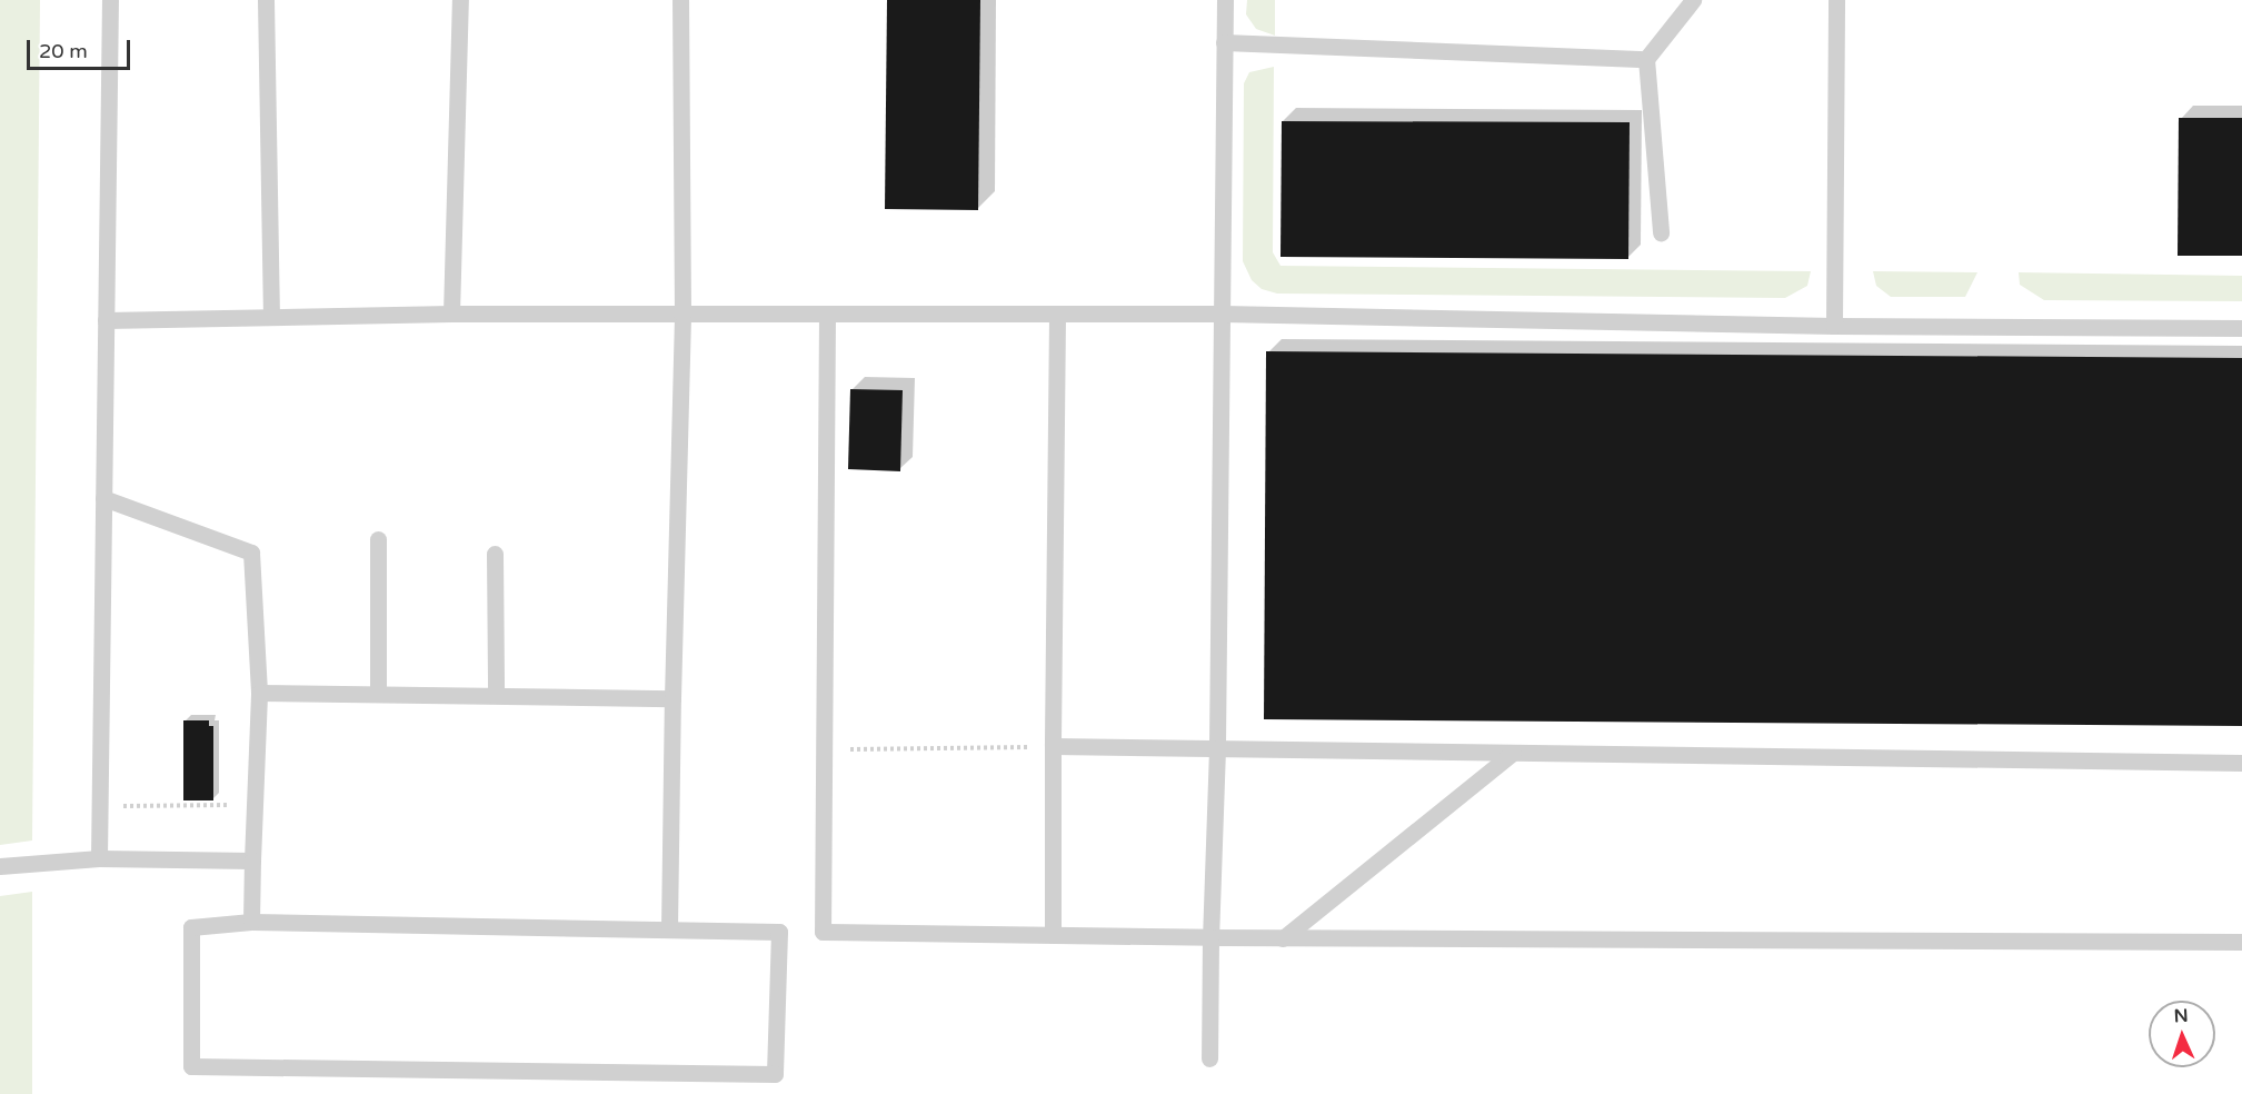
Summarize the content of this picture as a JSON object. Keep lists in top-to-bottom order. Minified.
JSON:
{"scale_bar":"20 m","north":"top"}
